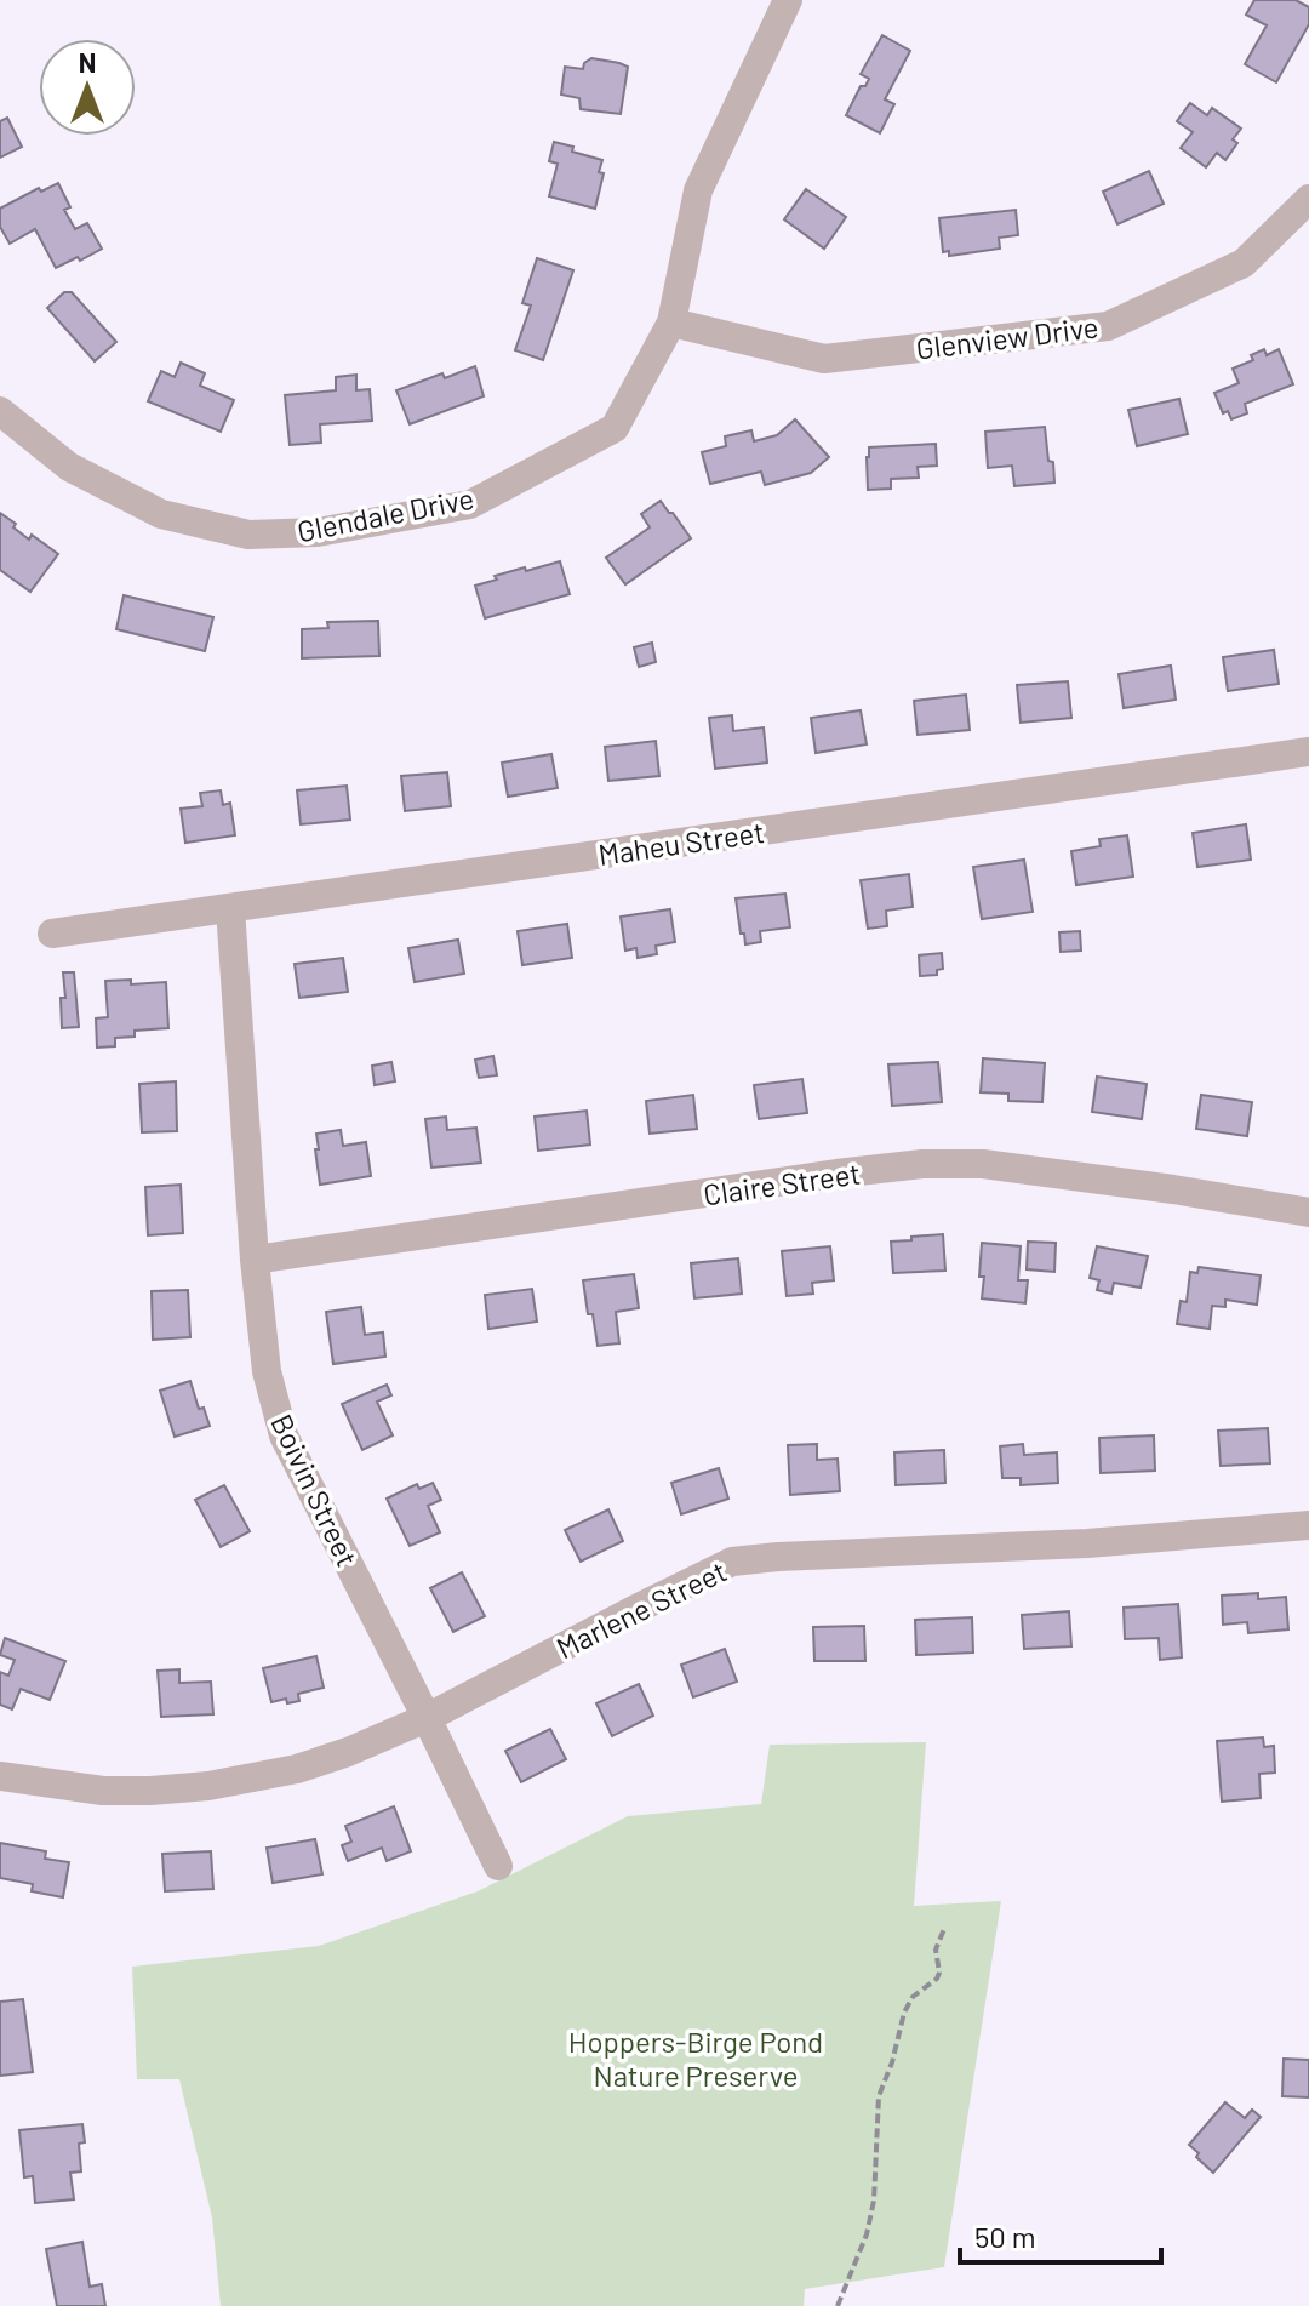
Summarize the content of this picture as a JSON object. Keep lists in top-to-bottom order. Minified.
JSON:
{"streets":{"street":["Glenview Drive","Glendale Drive","Maheu Street","Claire Street","Boivin Street","Marlene Street"]},"crossings":[["Glenview Drive","Glendale Drive"],["Maheu Street","Boivin Street"],["Claire Street","Boivin Street"],["Boivin Street","Marlene Street"]],"parks":["Hoppers-Birge Pond Nature Preserve"],"scale_bar":"50 m","north":"top"}
